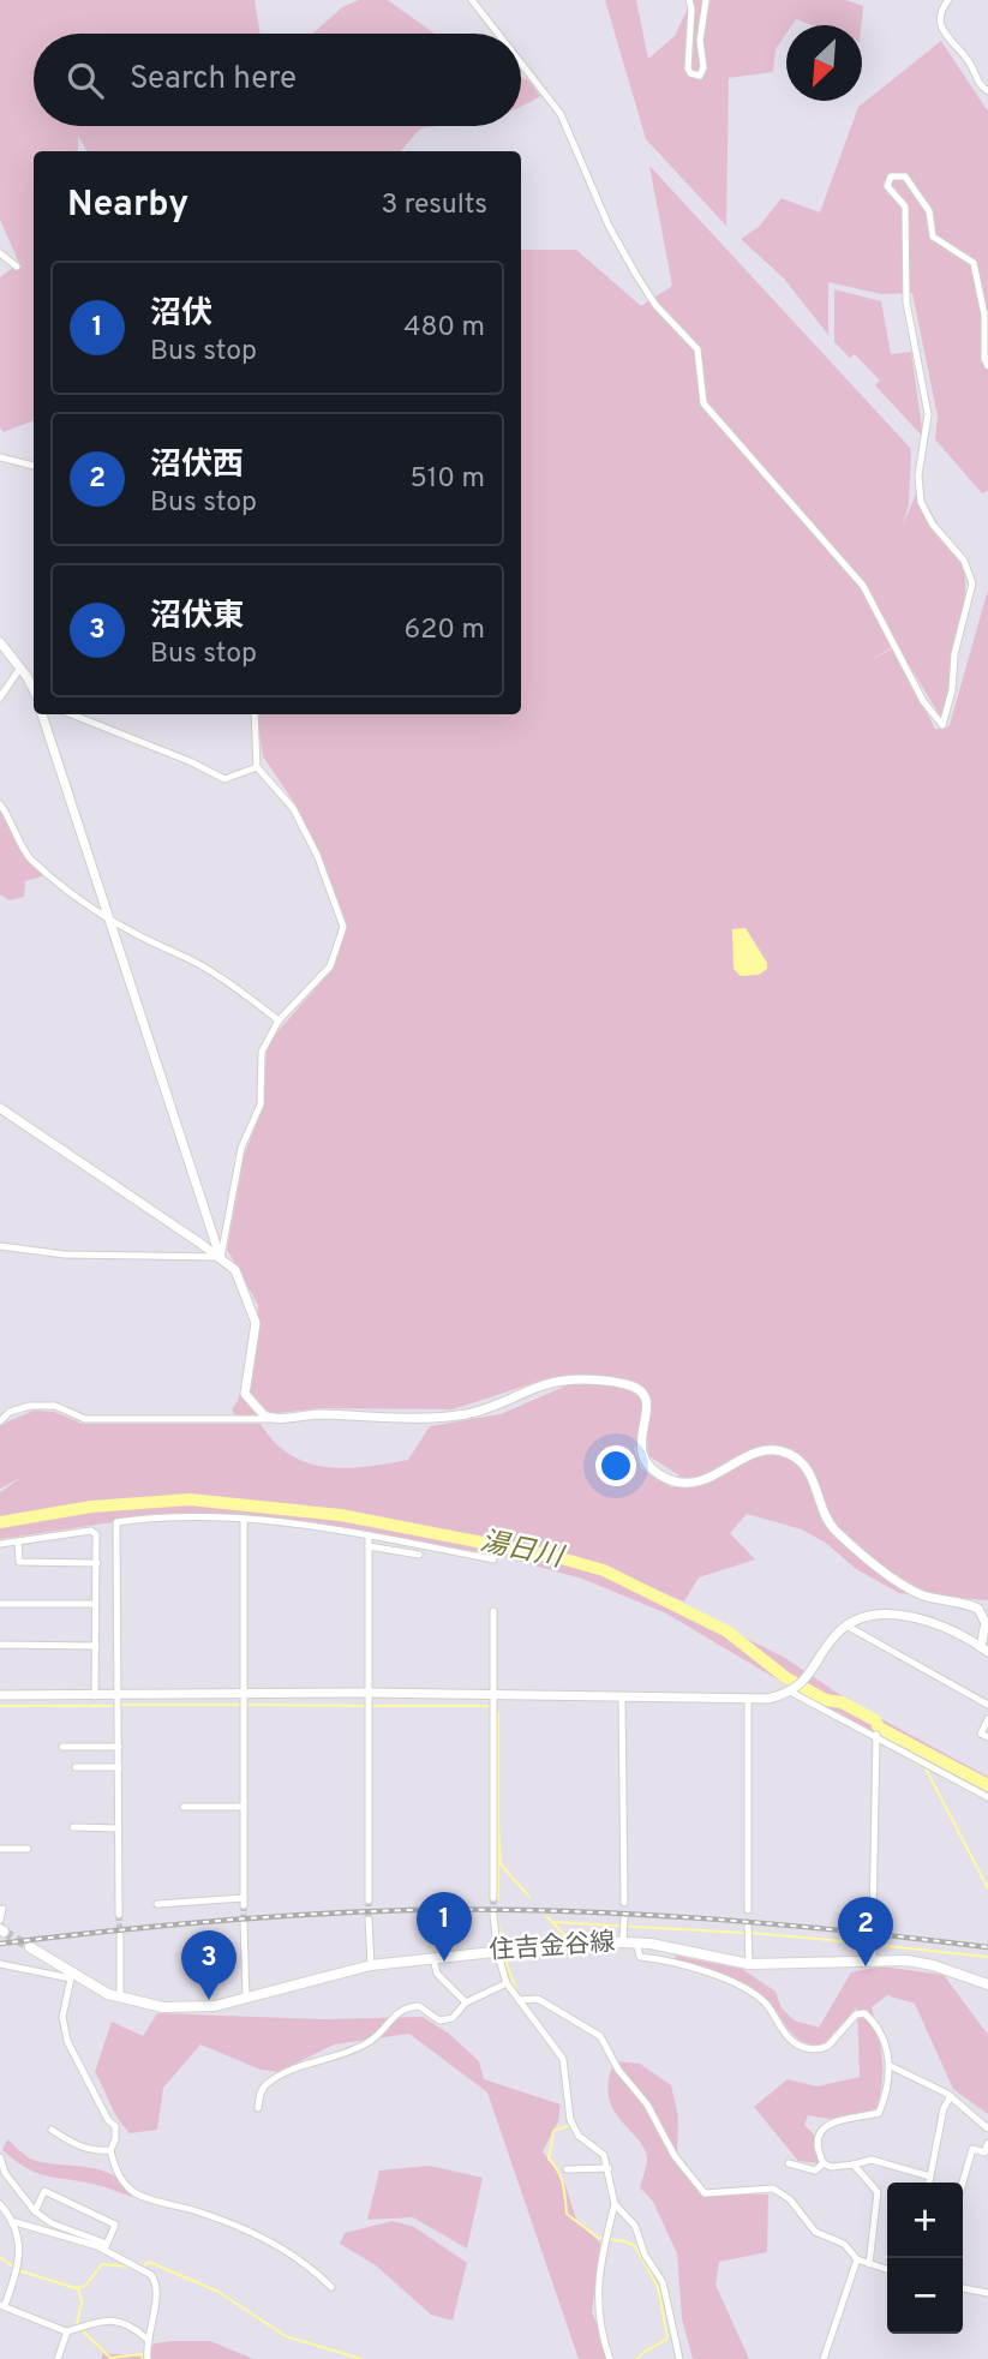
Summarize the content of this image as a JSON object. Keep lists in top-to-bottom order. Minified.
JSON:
{"streets":{"main road":["住吉金谷線"]},"water":["湯日川"],"north":"bottom left","page":{"search":"Search here","heading":["Nearby","3 results"],"list":[{"mark":"1","name":"沼伏","note":"Bus stop","value":"480 m"},{"mark":"2","name":"沼伏西","note":"Bus stop","value":"510 m"},{"mark":"3","name":"沼伏東","note":"Bus stop","value":"620 m"}],"pins":["1","2","3"],"map_buttons":["+","−"]}}
